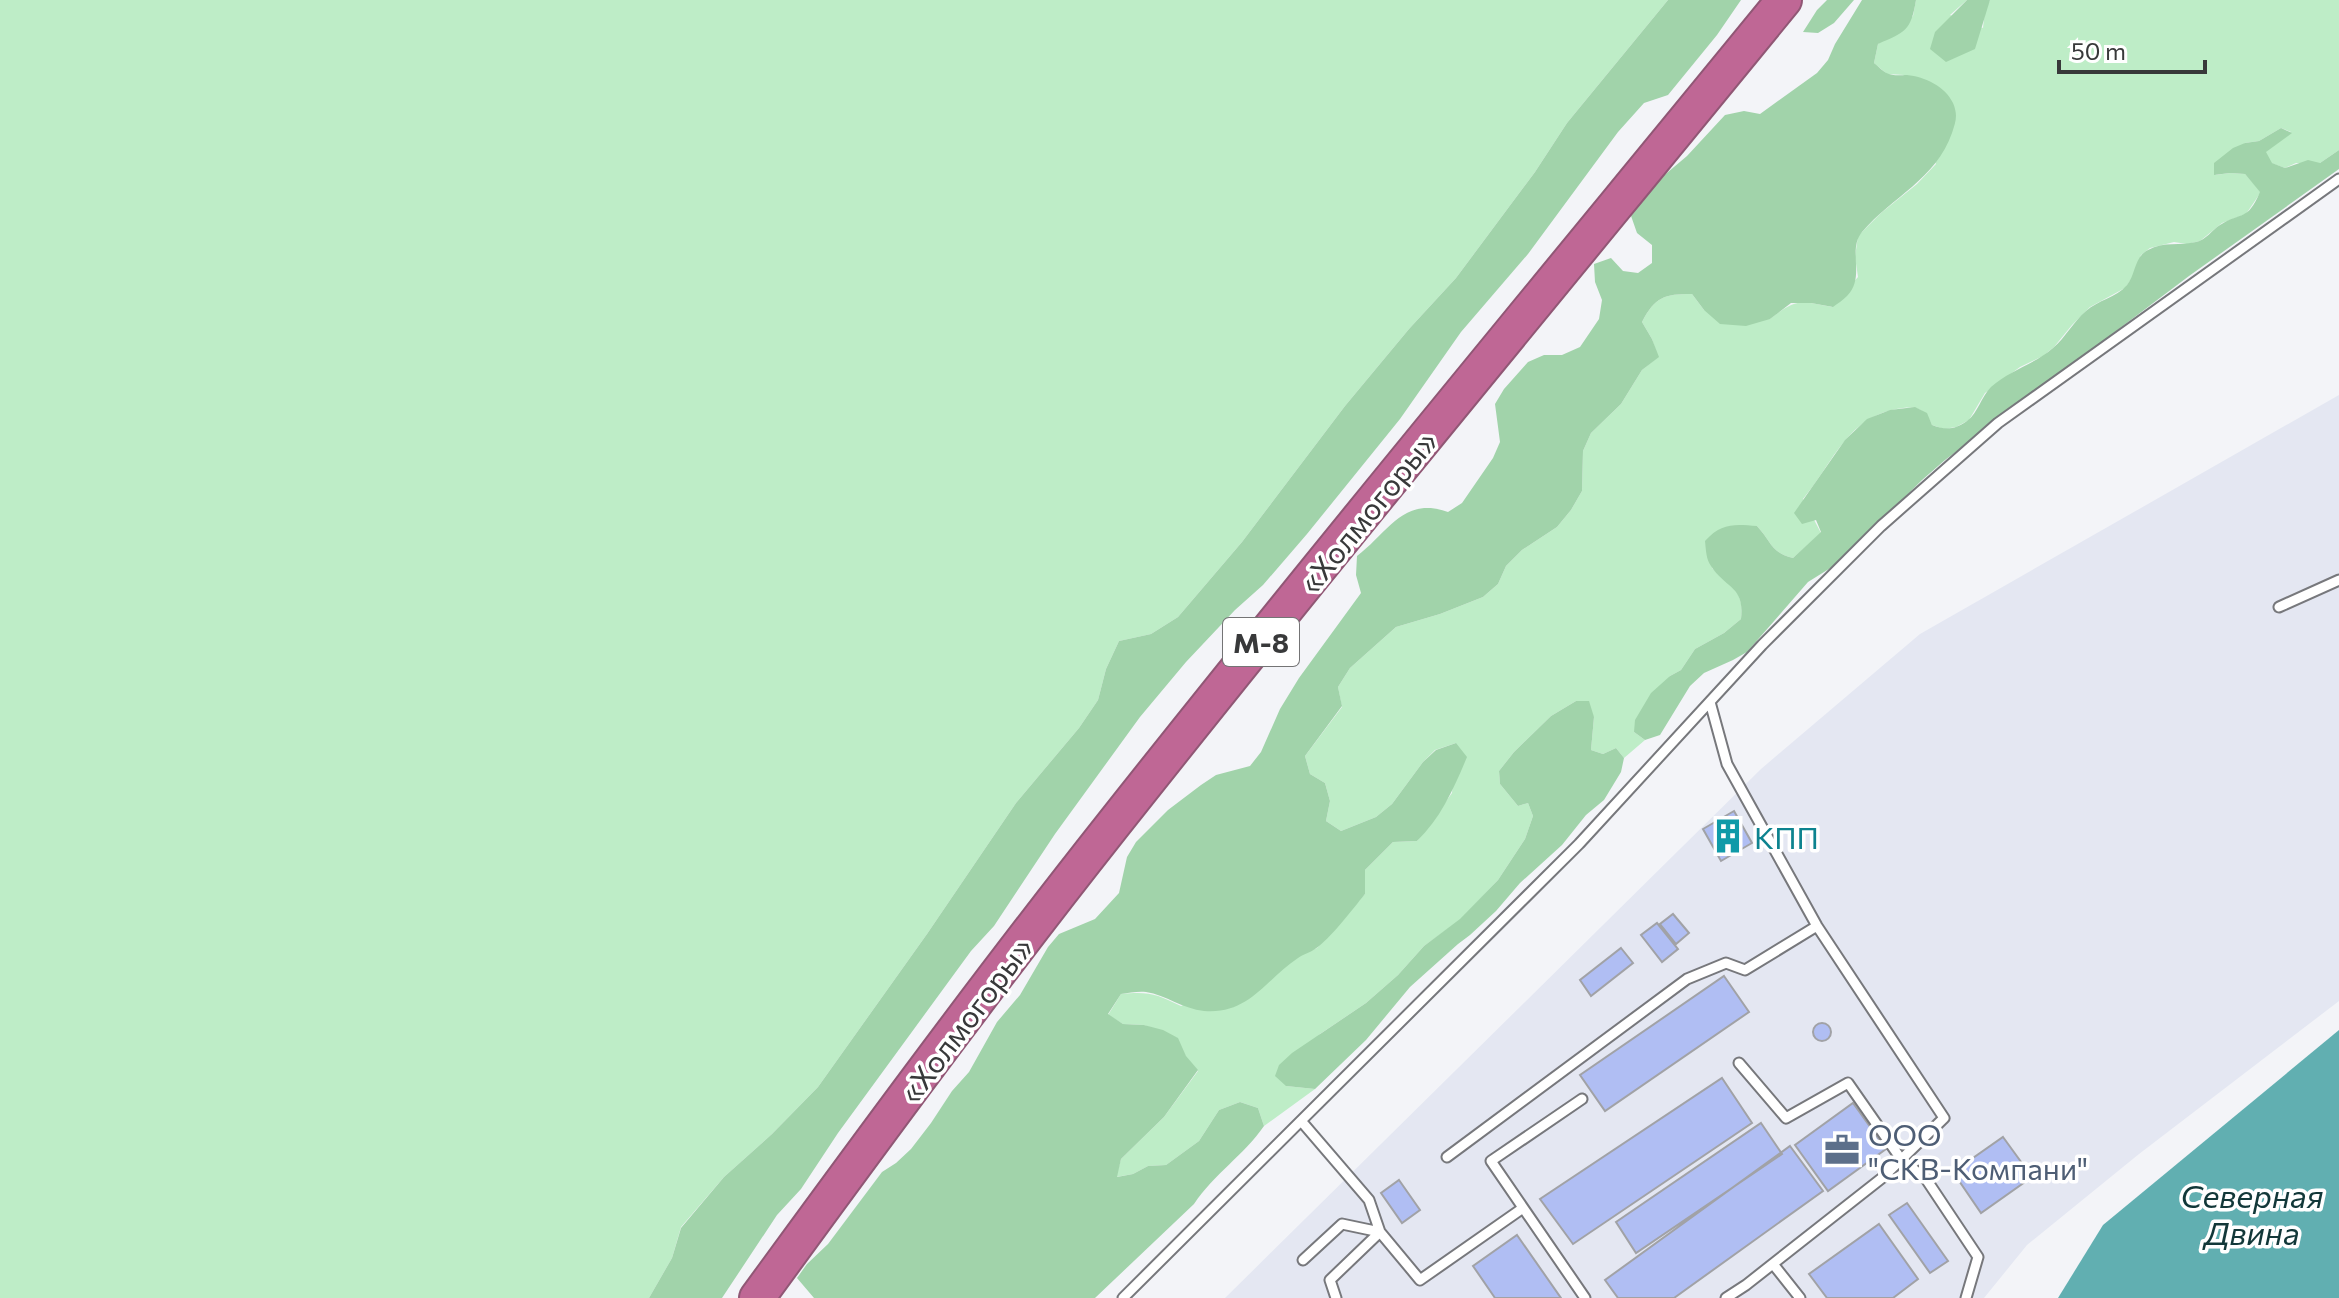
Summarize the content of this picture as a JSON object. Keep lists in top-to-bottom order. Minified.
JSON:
{"streets":{"highway":["«Холмогоры»","М-8"]},"water":["Северная Двина"],"places":{"building":["КПП"],"office":["ООО \"СКВ-Компани\""]},"scale_bar":"50 m"}
